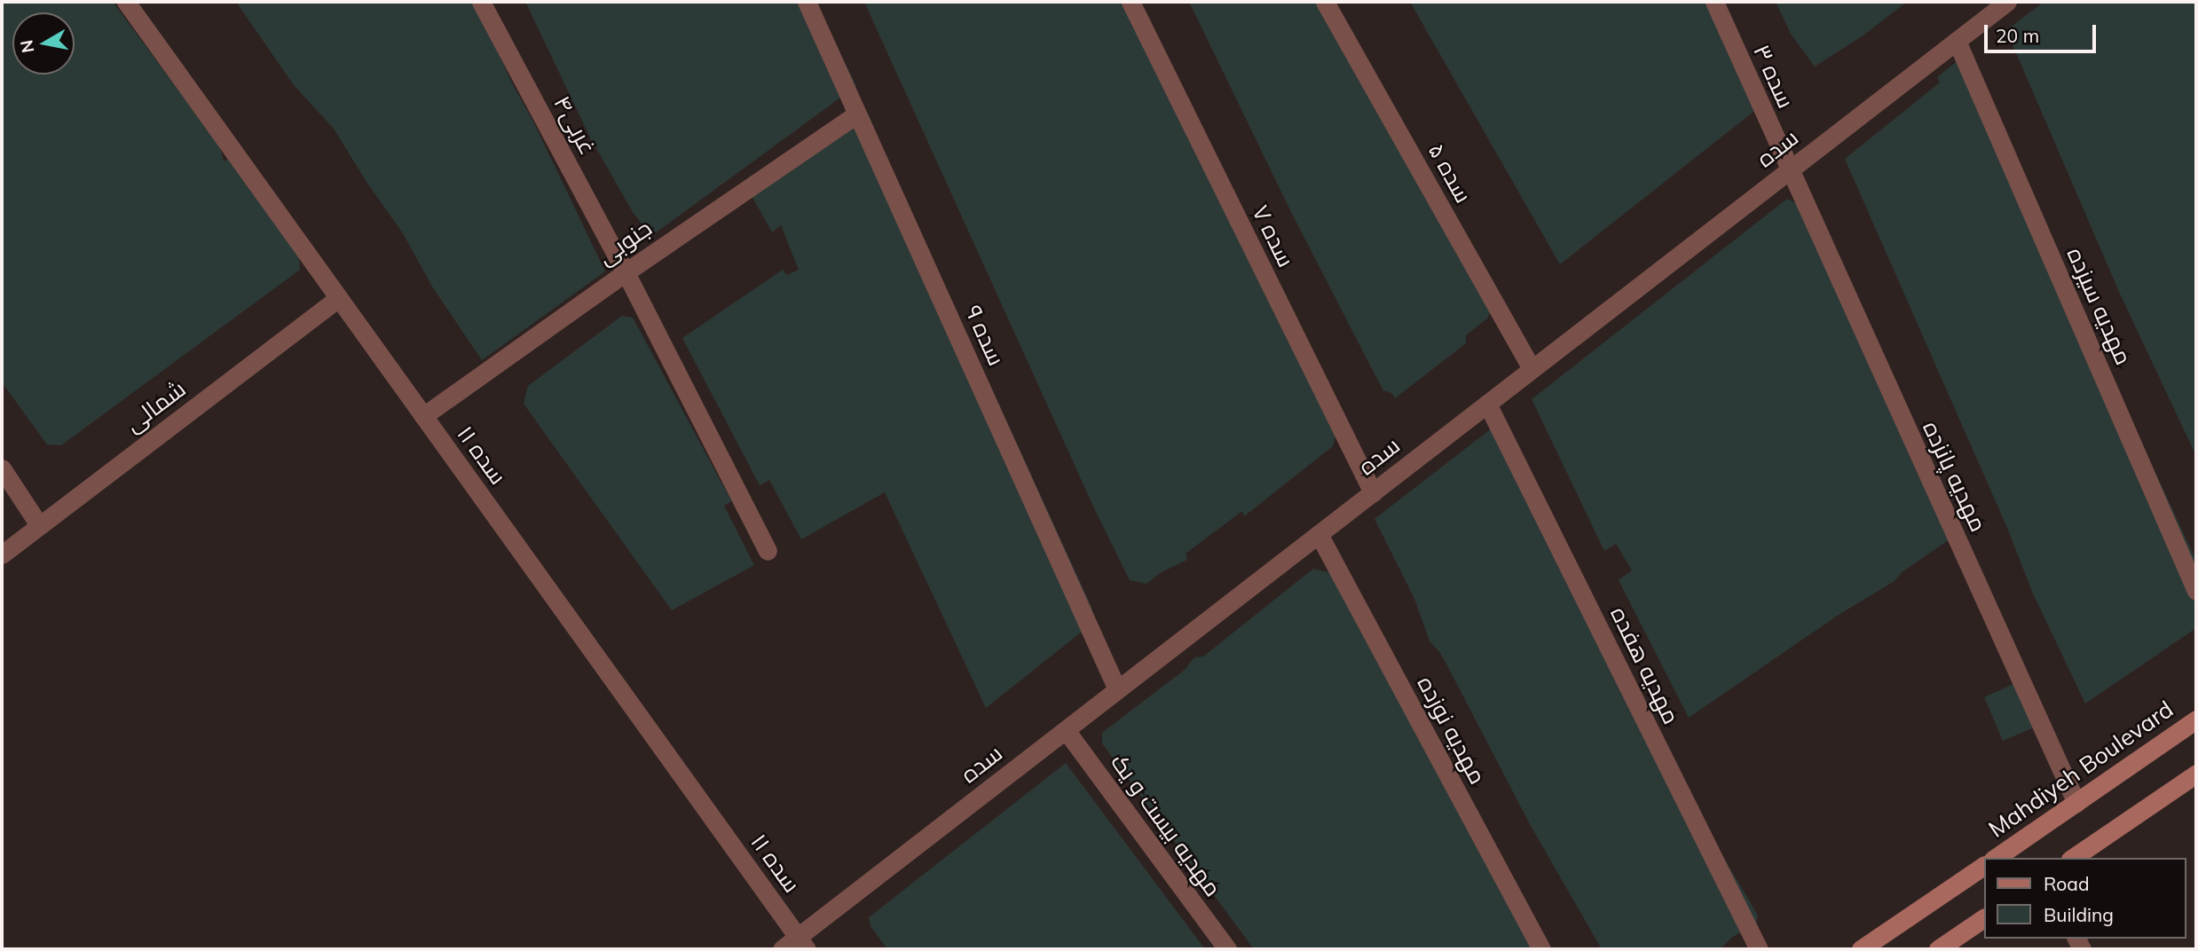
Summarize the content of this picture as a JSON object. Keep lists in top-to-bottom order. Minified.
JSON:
{"streets":{"main road":["Mahdiyeh Boulevard"],"street":["سده ۳","غربی۴","سده","سده ۵","سده ۷","جنوبی","مهدیه سیزده","سده ۹","شمالی","سده ۱۱","مهدیه پانزده","مهدیه هفده","مهدیه نوزده","مهدیه بیست و یک"]},"crossings":[["سده ۳","سده"],["سده ۳","مهدیه پانزده"],["غربی۴","جنوبی"],["سده","سده ۵"],["سده","سده ۷"],["سده","مهدیه سیزده"],["سده","سده ۹"],["سده","سده ۱۱"],["سده","مهدیه پانزده"],["سده","مهدیه هفده"],["سده","مهدیه نوزده"],["سده","مهدیه بیست و یک"],["جنوبی","سده ۹"],["جنوبی","سده ۱۱"],["شمالی","سده ۱۱"],["مهدیه پانزده","Mahdiyeh Boulevard"]],"legend":["Road","Building"],"scale_bar":"20 m","north":"left"}
